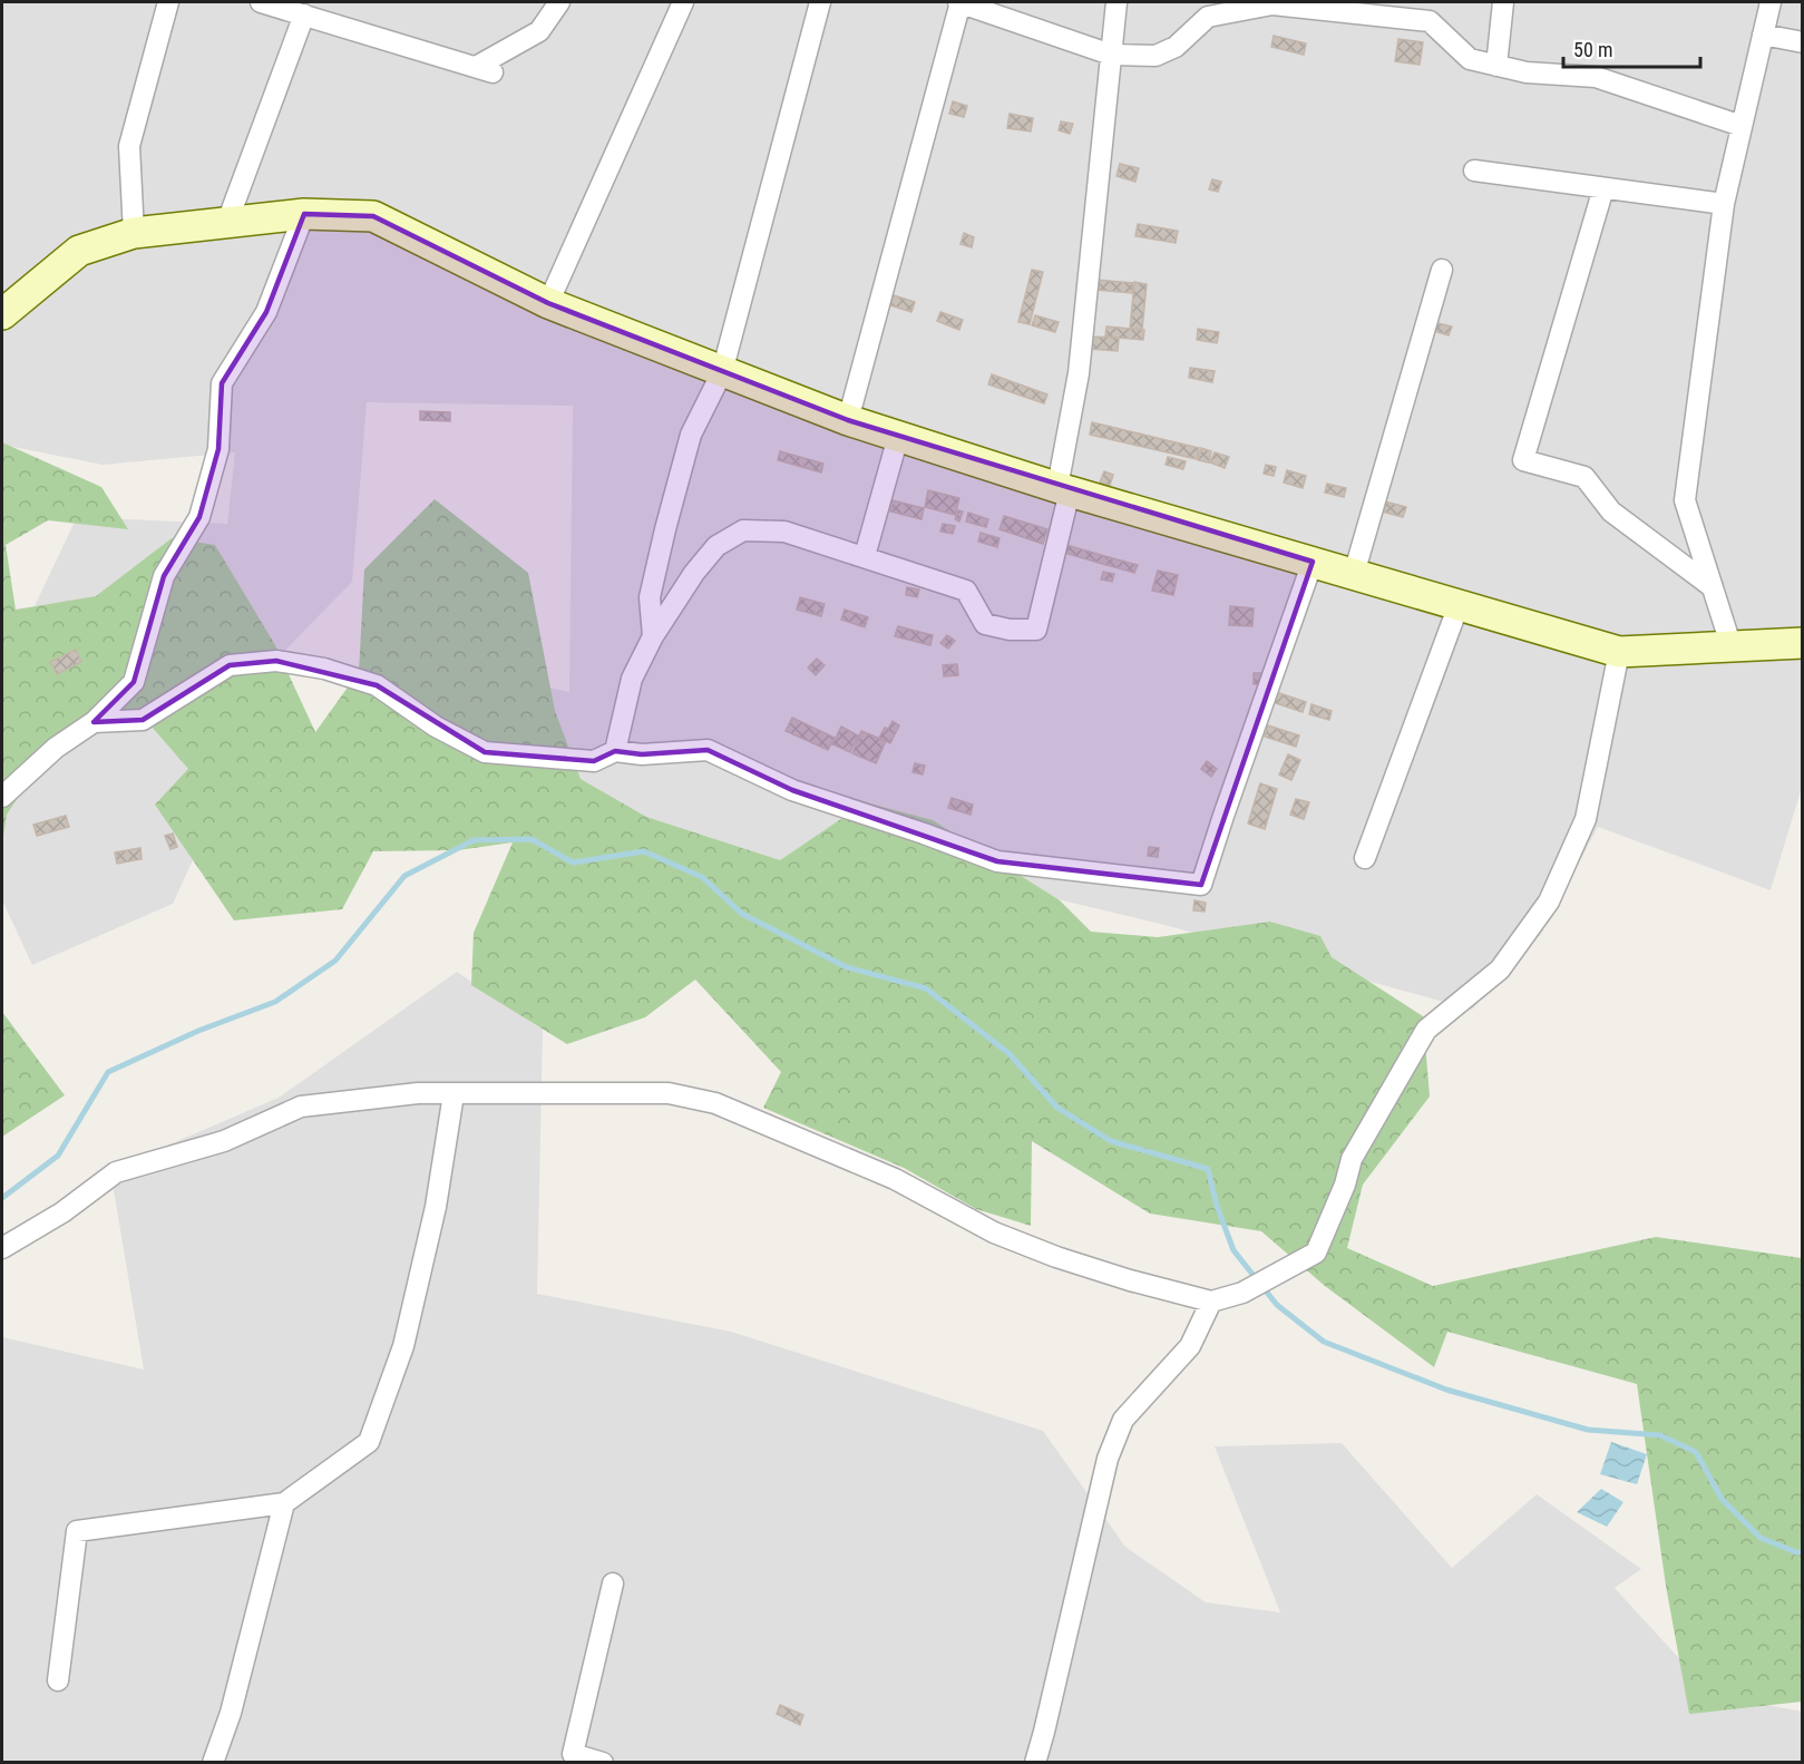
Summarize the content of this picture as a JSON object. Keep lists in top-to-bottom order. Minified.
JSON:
{"scale_bar":"50 m"}
